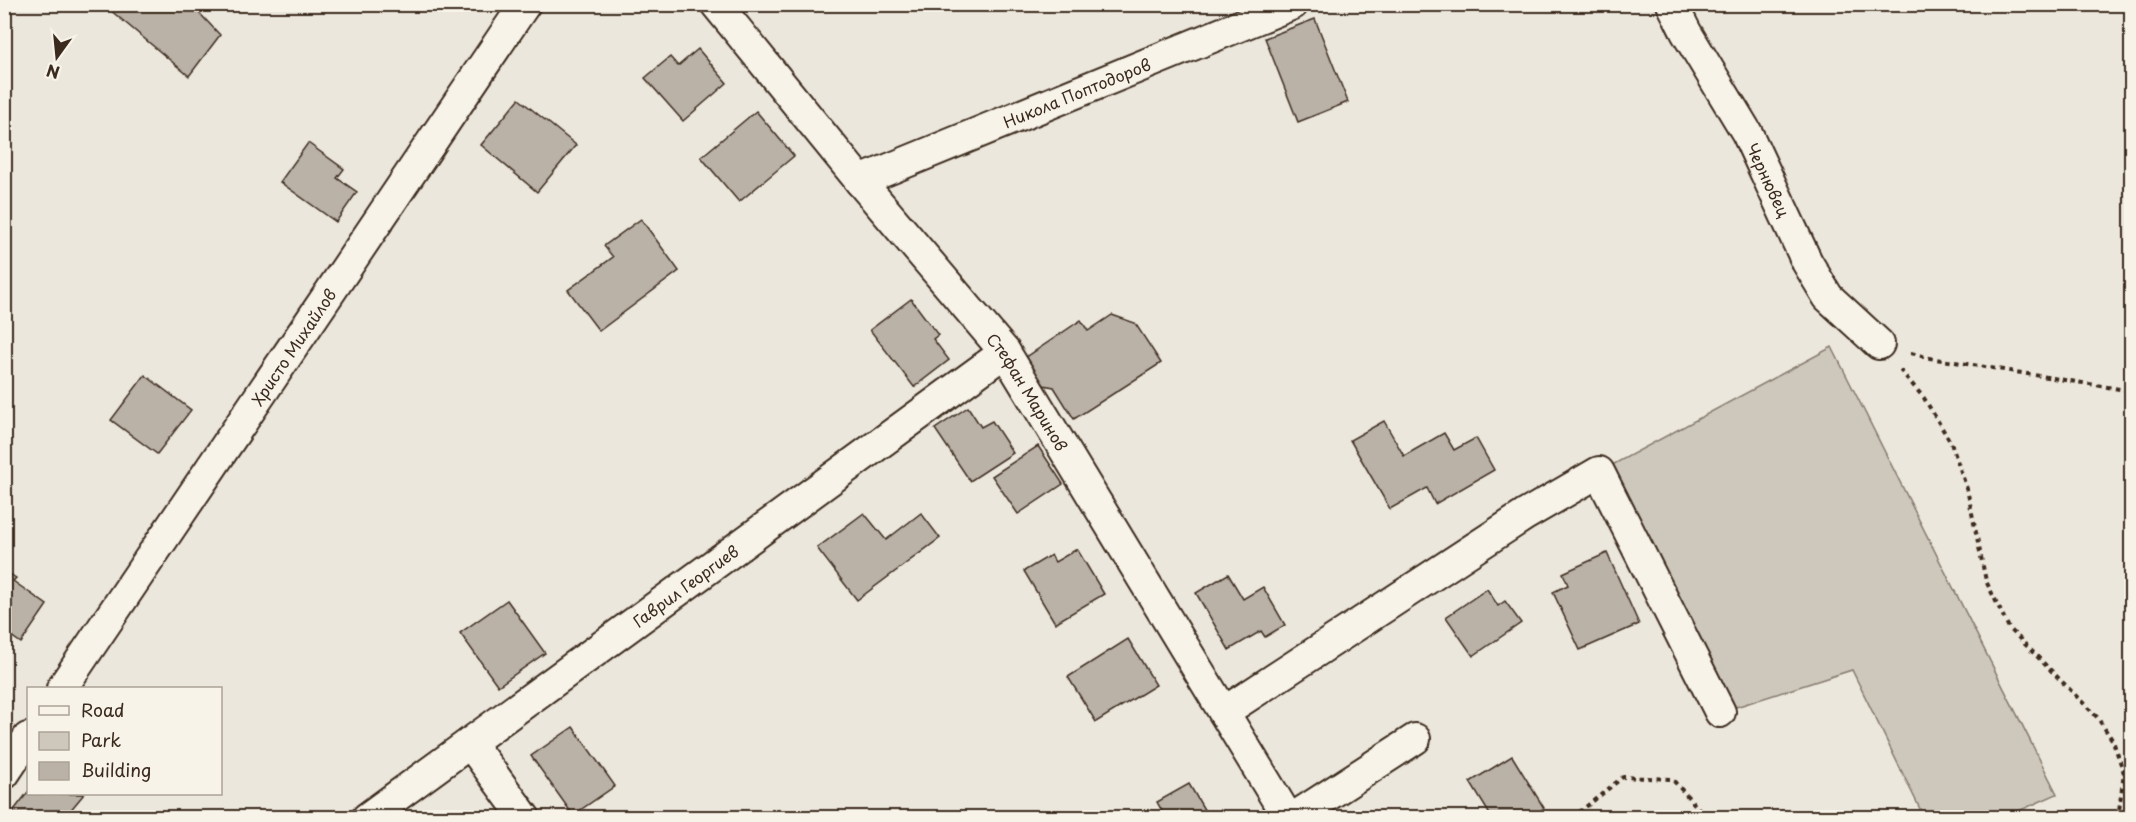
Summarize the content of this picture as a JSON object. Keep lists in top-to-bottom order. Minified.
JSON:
{"streets":{"street":["Никола Поптодоров","Чернювец","Христо Михайлов","Стефан Маринов","Гаврил Георгиев"]},"crossings":[["Никола Поптодоров","Стефан Маринов"],["Стефан Маринов","Гаврил Георгиев"]],"legend":["Road","Park","Building"],"north":"bottom"}
